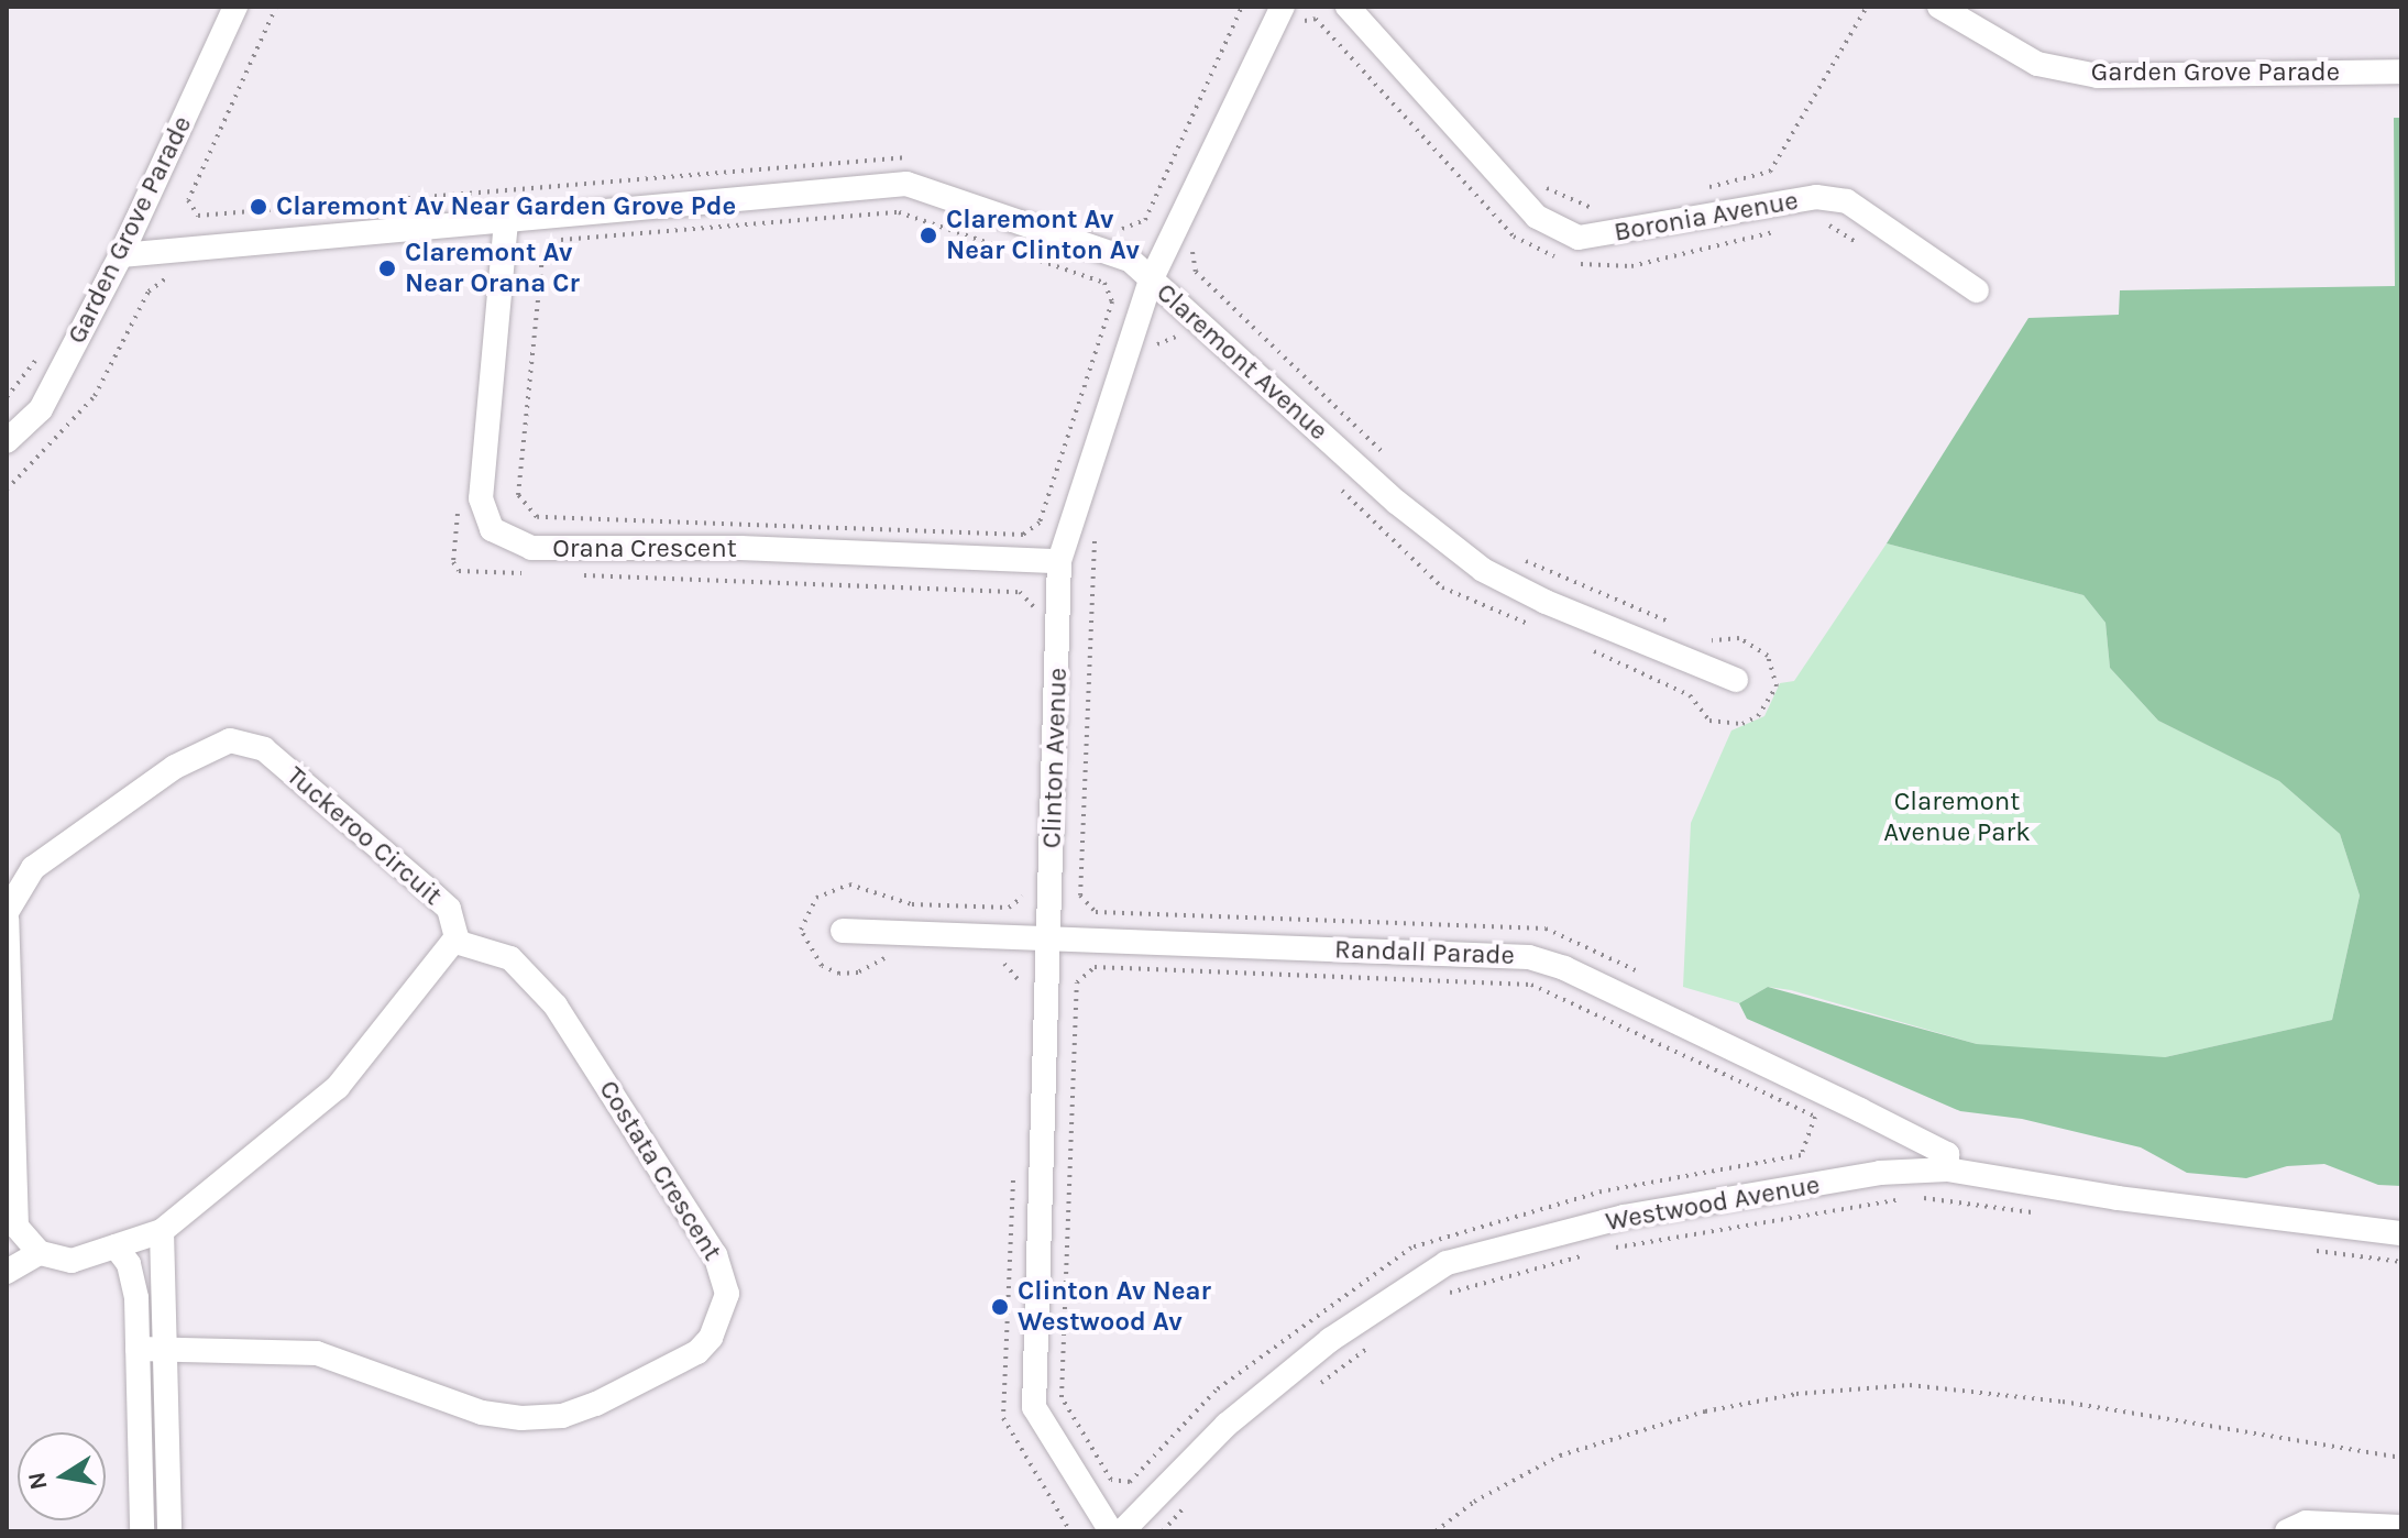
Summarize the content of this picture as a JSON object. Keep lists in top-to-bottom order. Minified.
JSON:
{"streets":{"street":["Garden Grove Parade","Boronia Avenue","Claremont Avenue","Orana Crescent","Clinton Avenue","Tuckeroo Circuit","Randall Parade","Costata Crescent","Westwood Avenue"]},"crossings":[["Garden Grove Parade","Claremont Avenue"],["Claremont Avenue","Orana Crescent"],["Claremont Avenue","Clinton Avenue"],["Orana Crescent","Clinton Avenue"],["Clinton Avenue","Randall Parade"],["Tuckeroo Circuit","Costata Crescent"],["Randall Parade","Westwood Avenue"]],"parks":["Claremont Avenue Park"],"places":["Claremont Av Near Garden Grove Pde","Claremont Av Near Clinton Av","Claremont Av Near Orana Cr","Clinton Av Near Westwood Av"],"north":"left"}
